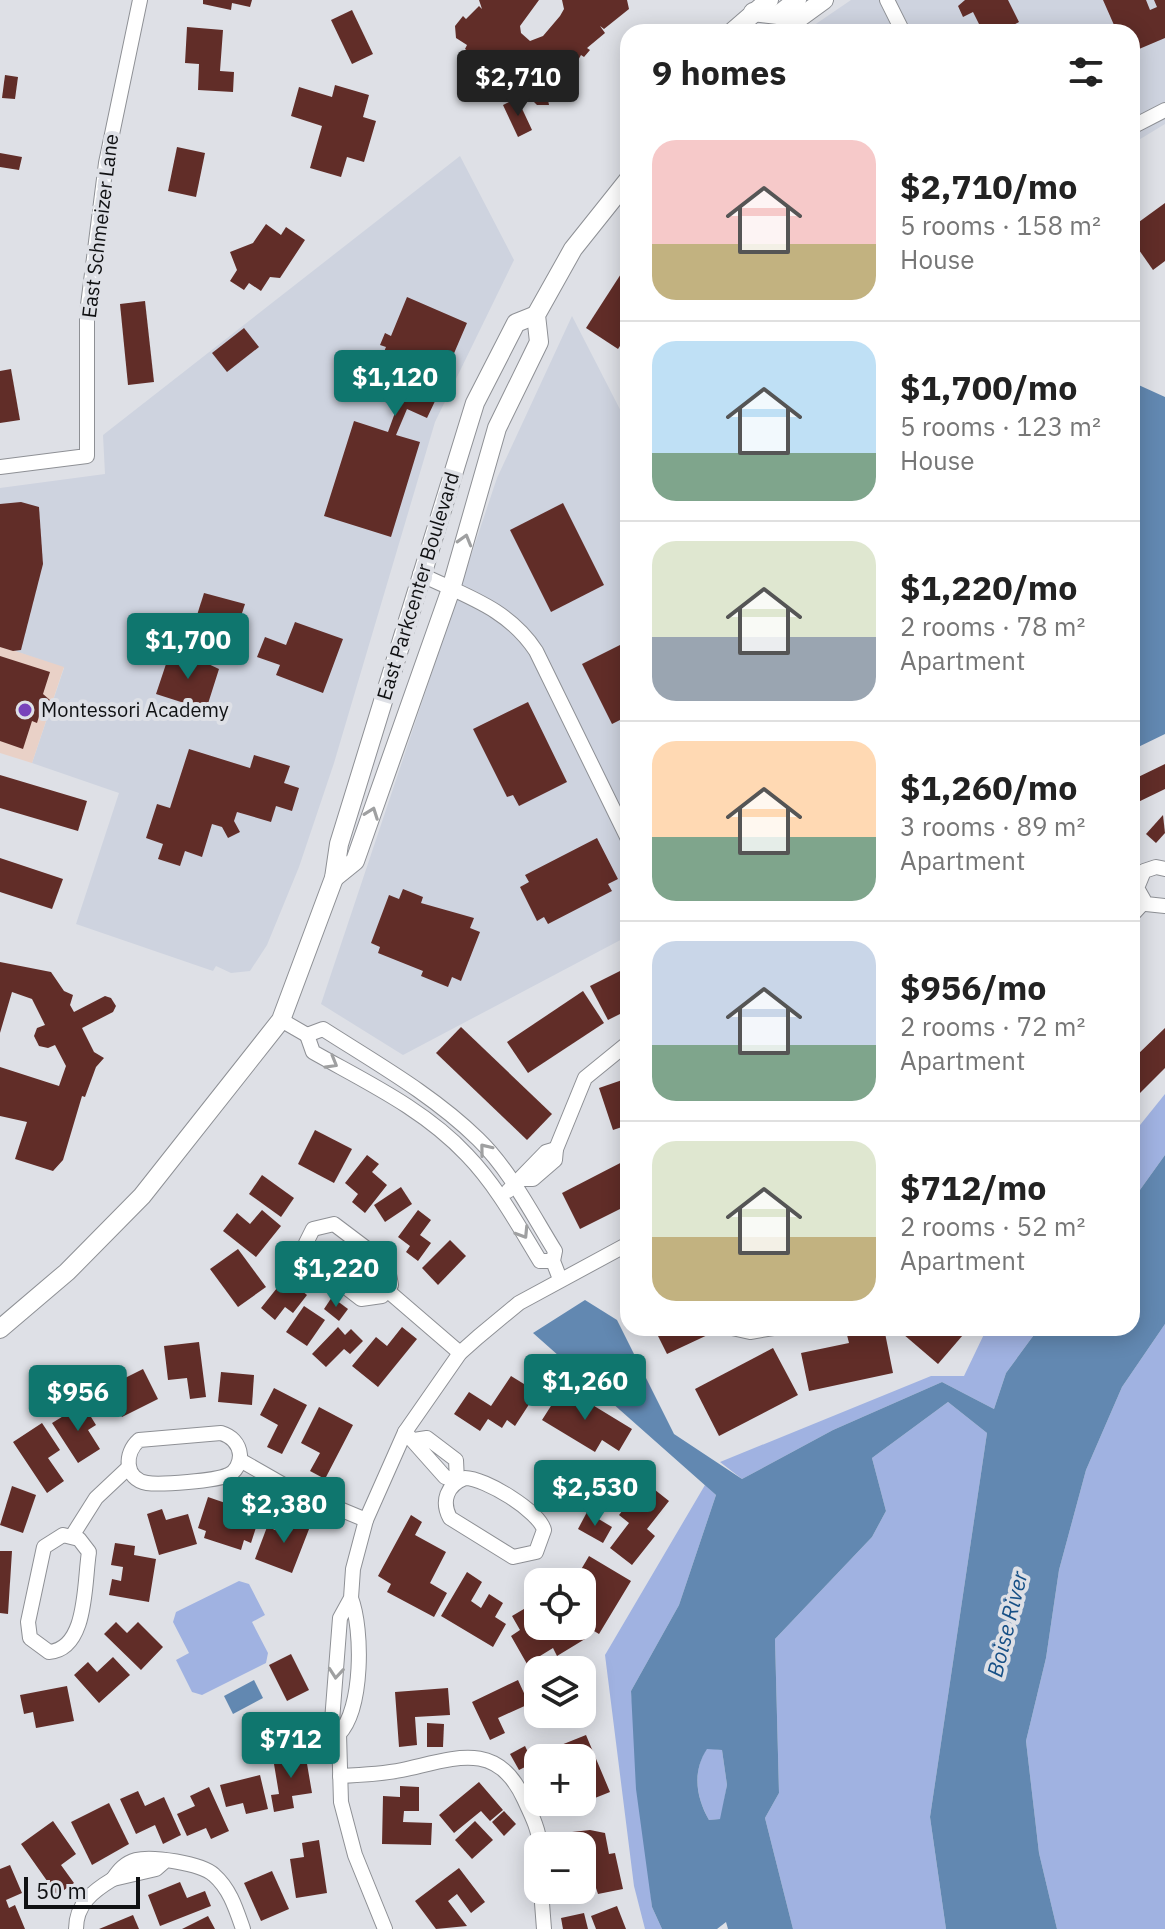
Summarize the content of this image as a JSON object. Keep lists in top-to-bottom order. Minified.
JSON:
{"streets":{"main road":["East Parkcenter Boulevard"],"street":["East Schmeizer Lane"]},"water":["Boise River"],"places":["Montessori Academy"],"scale_bar":"50 m","page":{"heading":"9 homes","price":["$2,710","$1,120","$1,700","$1,220","$1,260","$956","$2,530","$2,380","$712"],"list":[{"name":"$2,710/mo","note":"5 rooms · 158 m² · House"},{"name":"$1,700/mo","note":"5 rooms · 123 m² · House"},{"name":"$1,220/mo","note":"2 rooms · 78 m² · Apartment"},{"name":"$1,260/mo","note":"3 rooms · 89 m² · Apartment"},{"name":"$956/mo","note":"2 rooms · 72 m² · Apartment"},{"name":"$712/mo","note":"2 rooms · 52 m² · Apartment"}],"map_buttons":["+","−"],"scale":"50 m"}}
